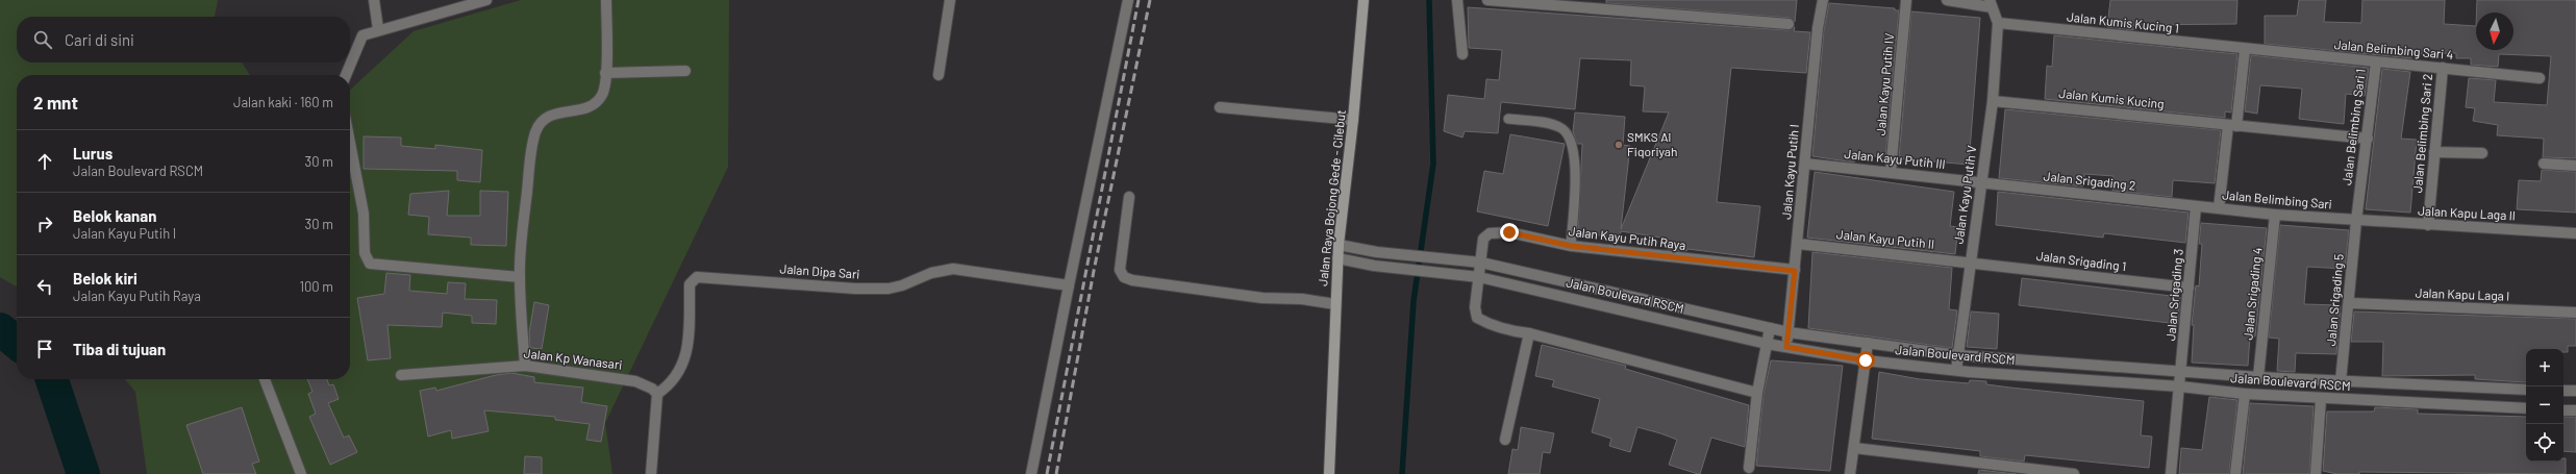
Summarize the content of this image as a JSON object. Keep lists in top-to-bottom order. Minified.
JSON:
{"streets":{"main road":["Jalan Raya Bojong Gede - Cilebut"],"street":["Jalan Kumis Kucing 1","Jalan Belimbing Sari 4","Jalan Kayu Putih IV","Jalan Kumis Kucing","Jalan Belimbing Sari 1","Jalan Belimbing Sari 2","Jalan Kayu Putih III","Jalan Kayu Putih I","Jalan Srigading 2","Jalan Kayu Putih V","Jalan Belimbing Sari","Jalan Kapu Laga II","Jalan Kayu Putih Raya","Jalan Kayu Putih II","Jalan Srigading 1","Jalan Dipa Sari","Jalan Srigading 4","Jalan Srigading 3","Jalan Kapu Laga I","Jalan Boulevard RSCM","Jalan Srigading 5","Jalan Kp Wanasari"]},"crossings":[["Jalan Kumis Kucing 1","Jalan Belimbing Sari 4"],["Jalan Kumis Kucing 1","Jalan Kayu Putih V"],["Jalan Belimbing Sari 4","Jalan Belimbing Sari 1"],["Jalan Belimbing Sari 4","Jalan Belimbing Sari 2"],["Jalan Kayu Putih IV","Jalan Kayu Putih III"],["Jalan Kumis Kucing","Jalan Belimbing Sari 1"],["Jalan Kumis Kucing","Jalan Kayu Putih V"],["Jalan Belimbing Sari 1","Jalan Belimbing Sari"],["Jalan Belimbing Sari 1","Jalan Kapu Laga II"],["Jalan Belimbing Sari 1","Jalan Srigading 5"],["Jalan Belimbing Sari 2","Jalan Kapu Laga II"],["Jalan Kayu Putih III","Jalan Kayu Putih I"],["Jalan Kayu Putih III","Jalan Srigading 2"],["Jalan Kayu Putih III","Jalan Kayu Putih V"],["Jalan Kayu Putih I","Jalan Kayu Putih Raya"],["Jalan Kayu Putih I","Jalan Kayu Putih II"],["Jalan Kayu Putih I","Jalan Boulevard RSCM"],["Jalan Srigading 2","Jalan Kayu Putih V"],["Jalan Srigading 2","Jalan Belimbing Sari"],["Jalan Srigading 2","Jalan Srigading 3"],["Jalan Kayu Putih V","Jalan Kayu Putih II"],["Jalan Kayu Putih V","Jalan Srigading 1"],["Jalan Kayu Putih V","Jalan Boulevard RSCM"],["Jalan Raya Bojong Gede - Cilebut","Jalan Boulevard RSCM"],["Jalan Belimbing Sari","Jalan Kapu Laga II"],["Jalan Belimbing Sari","Jalan Srigading 4"],["Jalan Belimbing Sari","Jalan Srigading 3"],["Jalan Belimbing Sari","Jalan Srigading 5"],["Jalan Kapu Laga II","Jalan Srigading 5"],["Jalan Kayu Putih Raya","Jalan Boulevard RSCM"],["Jalan Kayu Putih II","Jalan Srigading 1"],["Jalan Srigading 1","Jalan Srigading 3"],["Jalan Dipa Sari","Jalan Kp Wanasari"],["Jalan Srigading 4","Jalan Boulevard RSCM"],["Jalan Srigading 3","Jalan Boulevard RSCM"],["Jalan Kapu Laga I","Jalan Srigading 5"],["Jalan Boulevard RSCM","Jalan Srigading 5"]],"places":["SMKS Al Fiqoriyah"],"north":"bottom","page":{"search":"Cari di sini","heading":["2 mnt","Jalan kaki · 160 m"],"list":[["Lurus","Jalan Boulevard RSCM","30 m"],["Belok kanan","Jalan Kayu Putih I","30 m"],["Belok kiri","Jalan Kayu Putih Raya","100 m"],"Tiba di tujuan"],"map_buttons":["+","−"]}}
